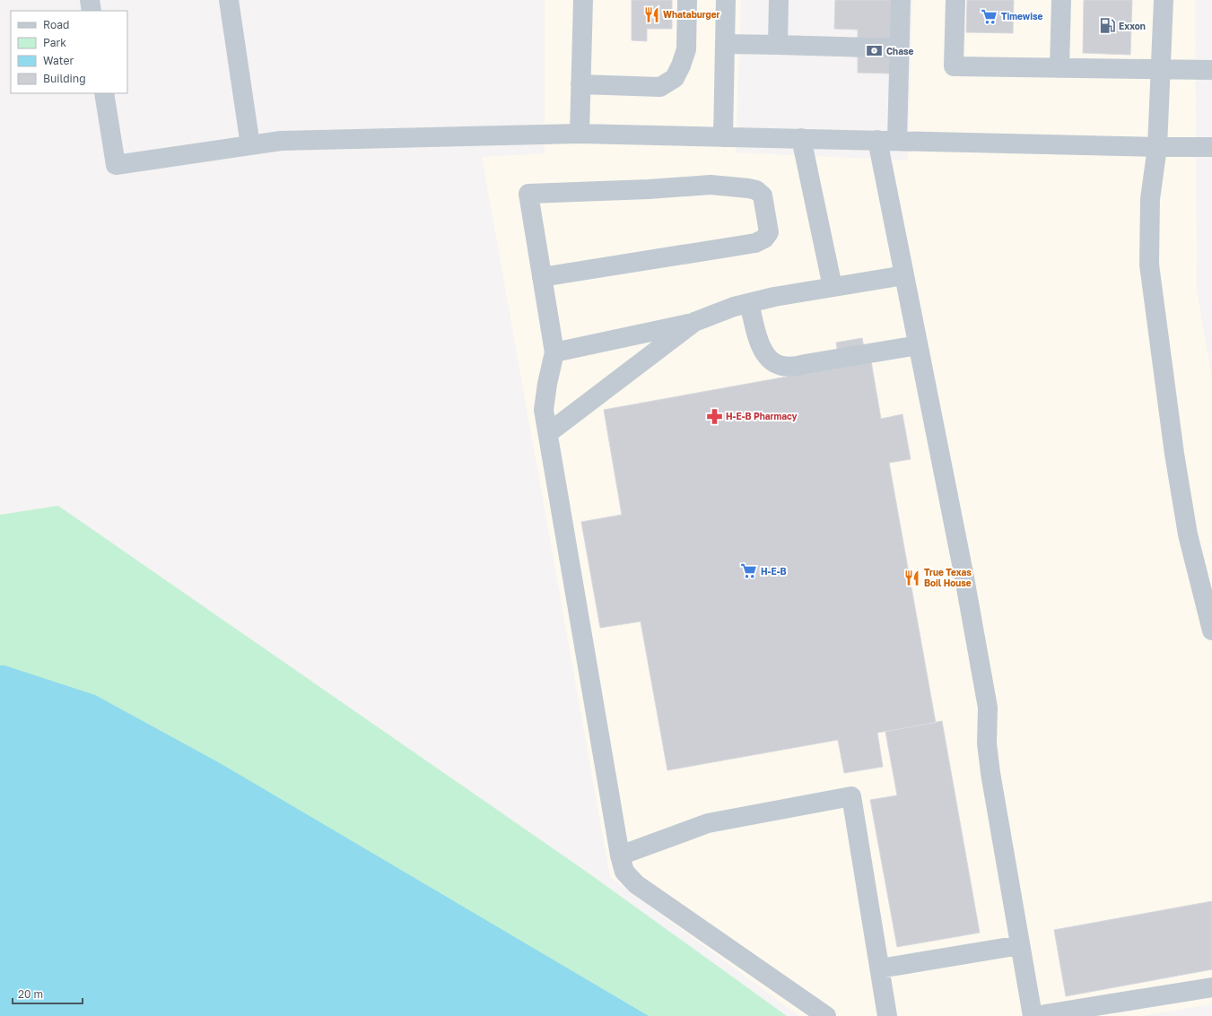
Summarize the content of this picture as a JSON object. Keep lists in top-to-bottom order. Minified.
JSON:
{"places":{"restaurant":["Whataburger","True Texas Boil House"],"supermarket":["Timewise","H-E-B"],"fuel station":["Exxon"],"bank":["Chase"],"pharmacy":["H-E-B Pharmacy"]},"legend":["Road","Park","Water","Building"],"scale_bar":"20 m"}
